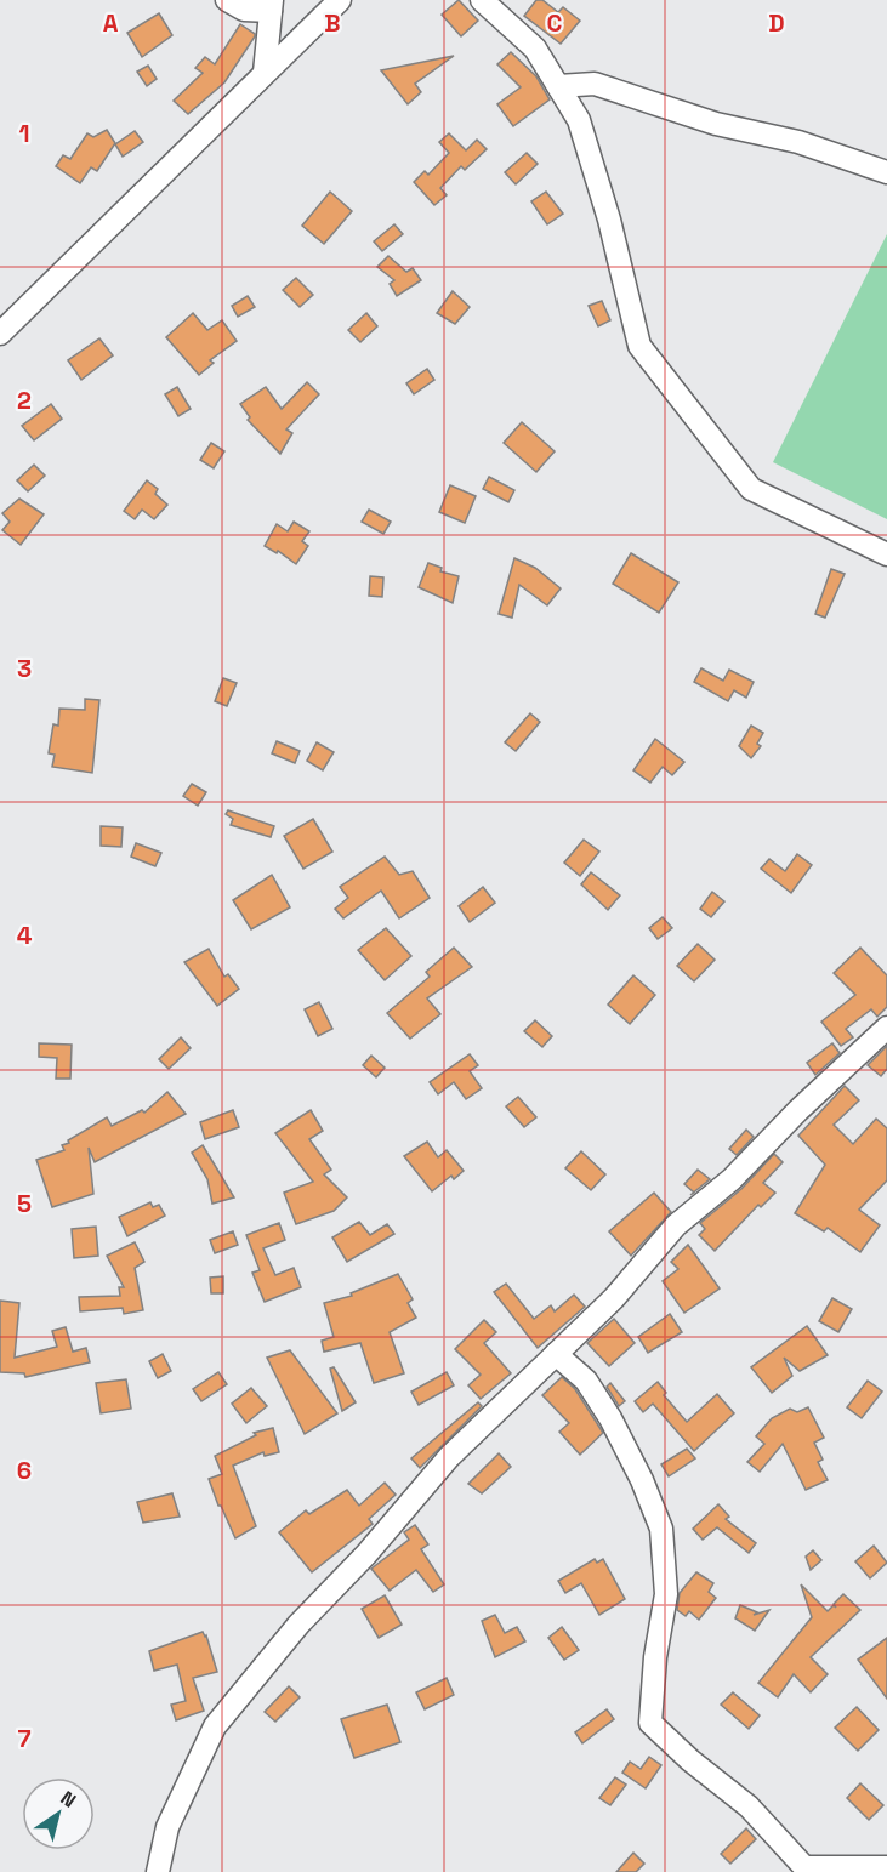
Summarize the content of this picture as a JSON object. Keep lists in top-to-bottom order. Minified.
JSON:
{"north":"top right","grid":{"columns":["A","B","C","D"],"rows":["1","2","3","4","5","6","7"]}}
